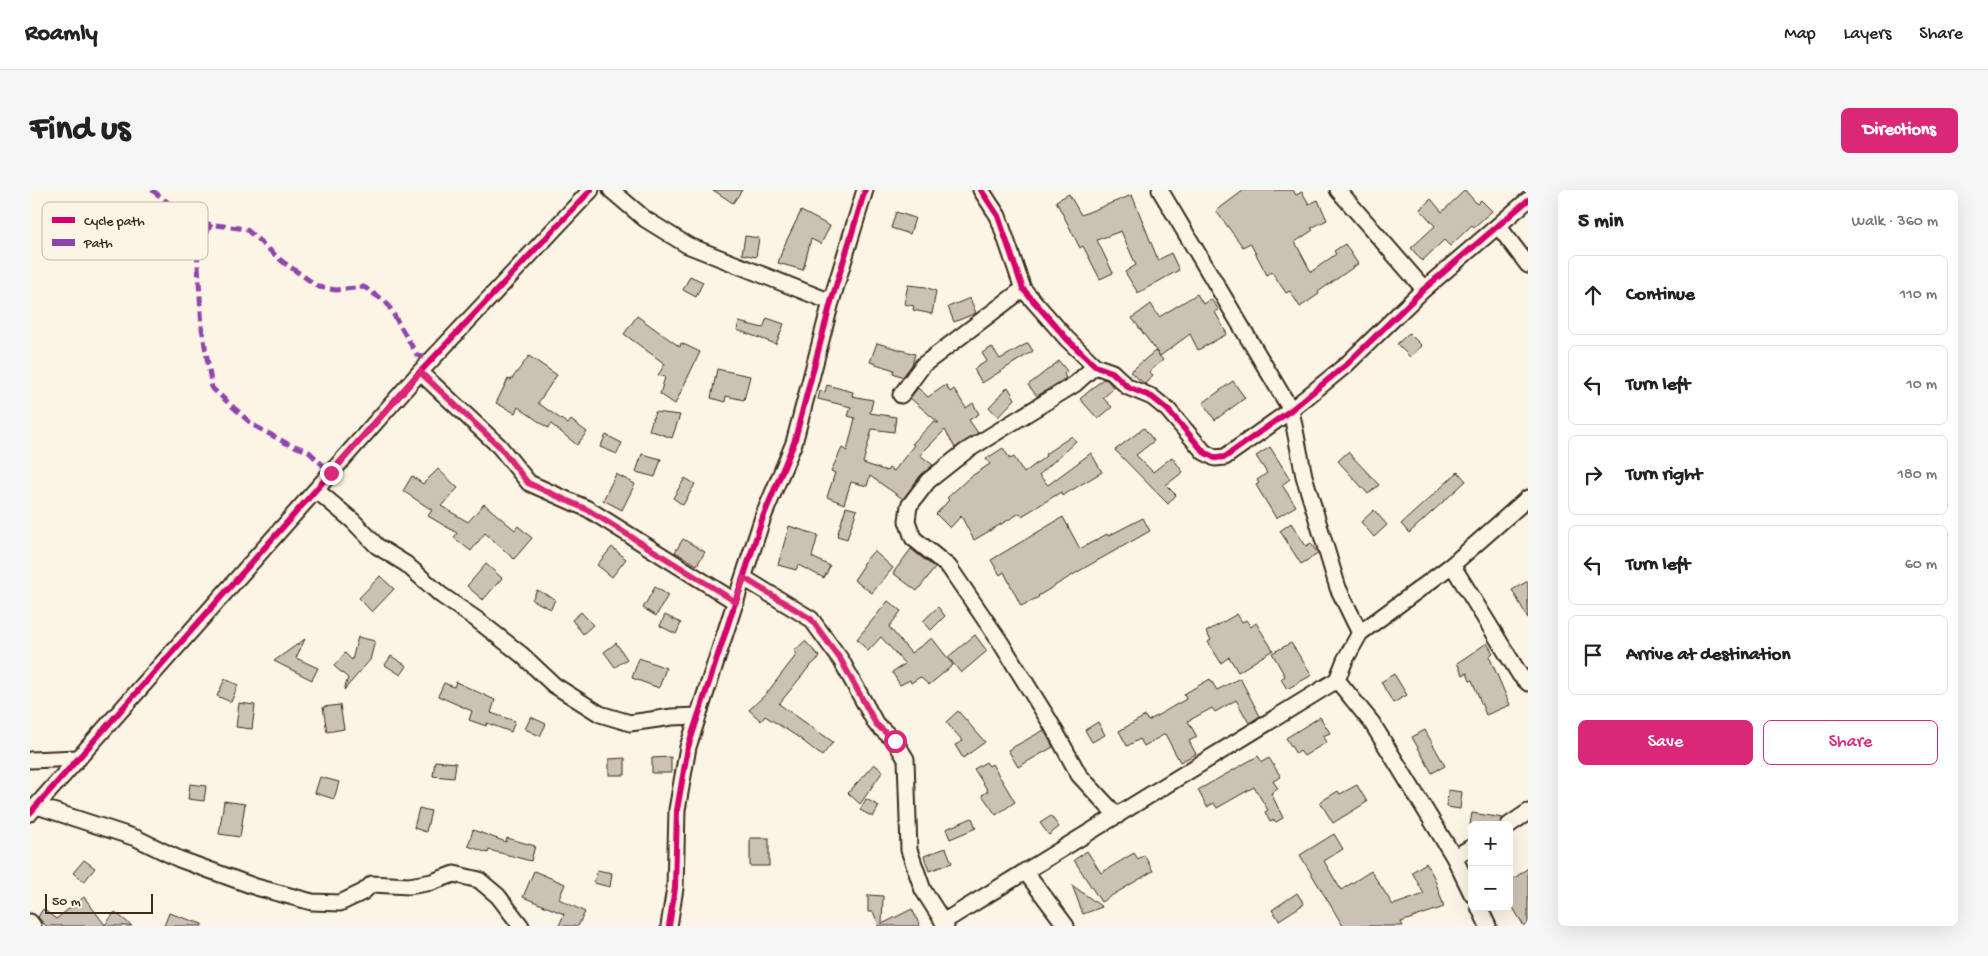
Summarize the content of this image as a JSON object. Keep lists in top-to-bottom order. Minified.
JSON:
{"legend":["Cycle path","Path"],"scale_bar":"50 m","page":{"header":"Roamly","nav":["Map","Layers","Share"],"buttons":["Directions",["Save","Share"]],"title":"Find us","heading":["5 min","Walk · 360 m"],"list":[["Continue","110 m"],["Turn left","10 m"],["Turn right","180 m"],["Turn left","60 m"],"Arrive at destination"],"map_buttons":["+","−"],"scale":"50 m"}}
